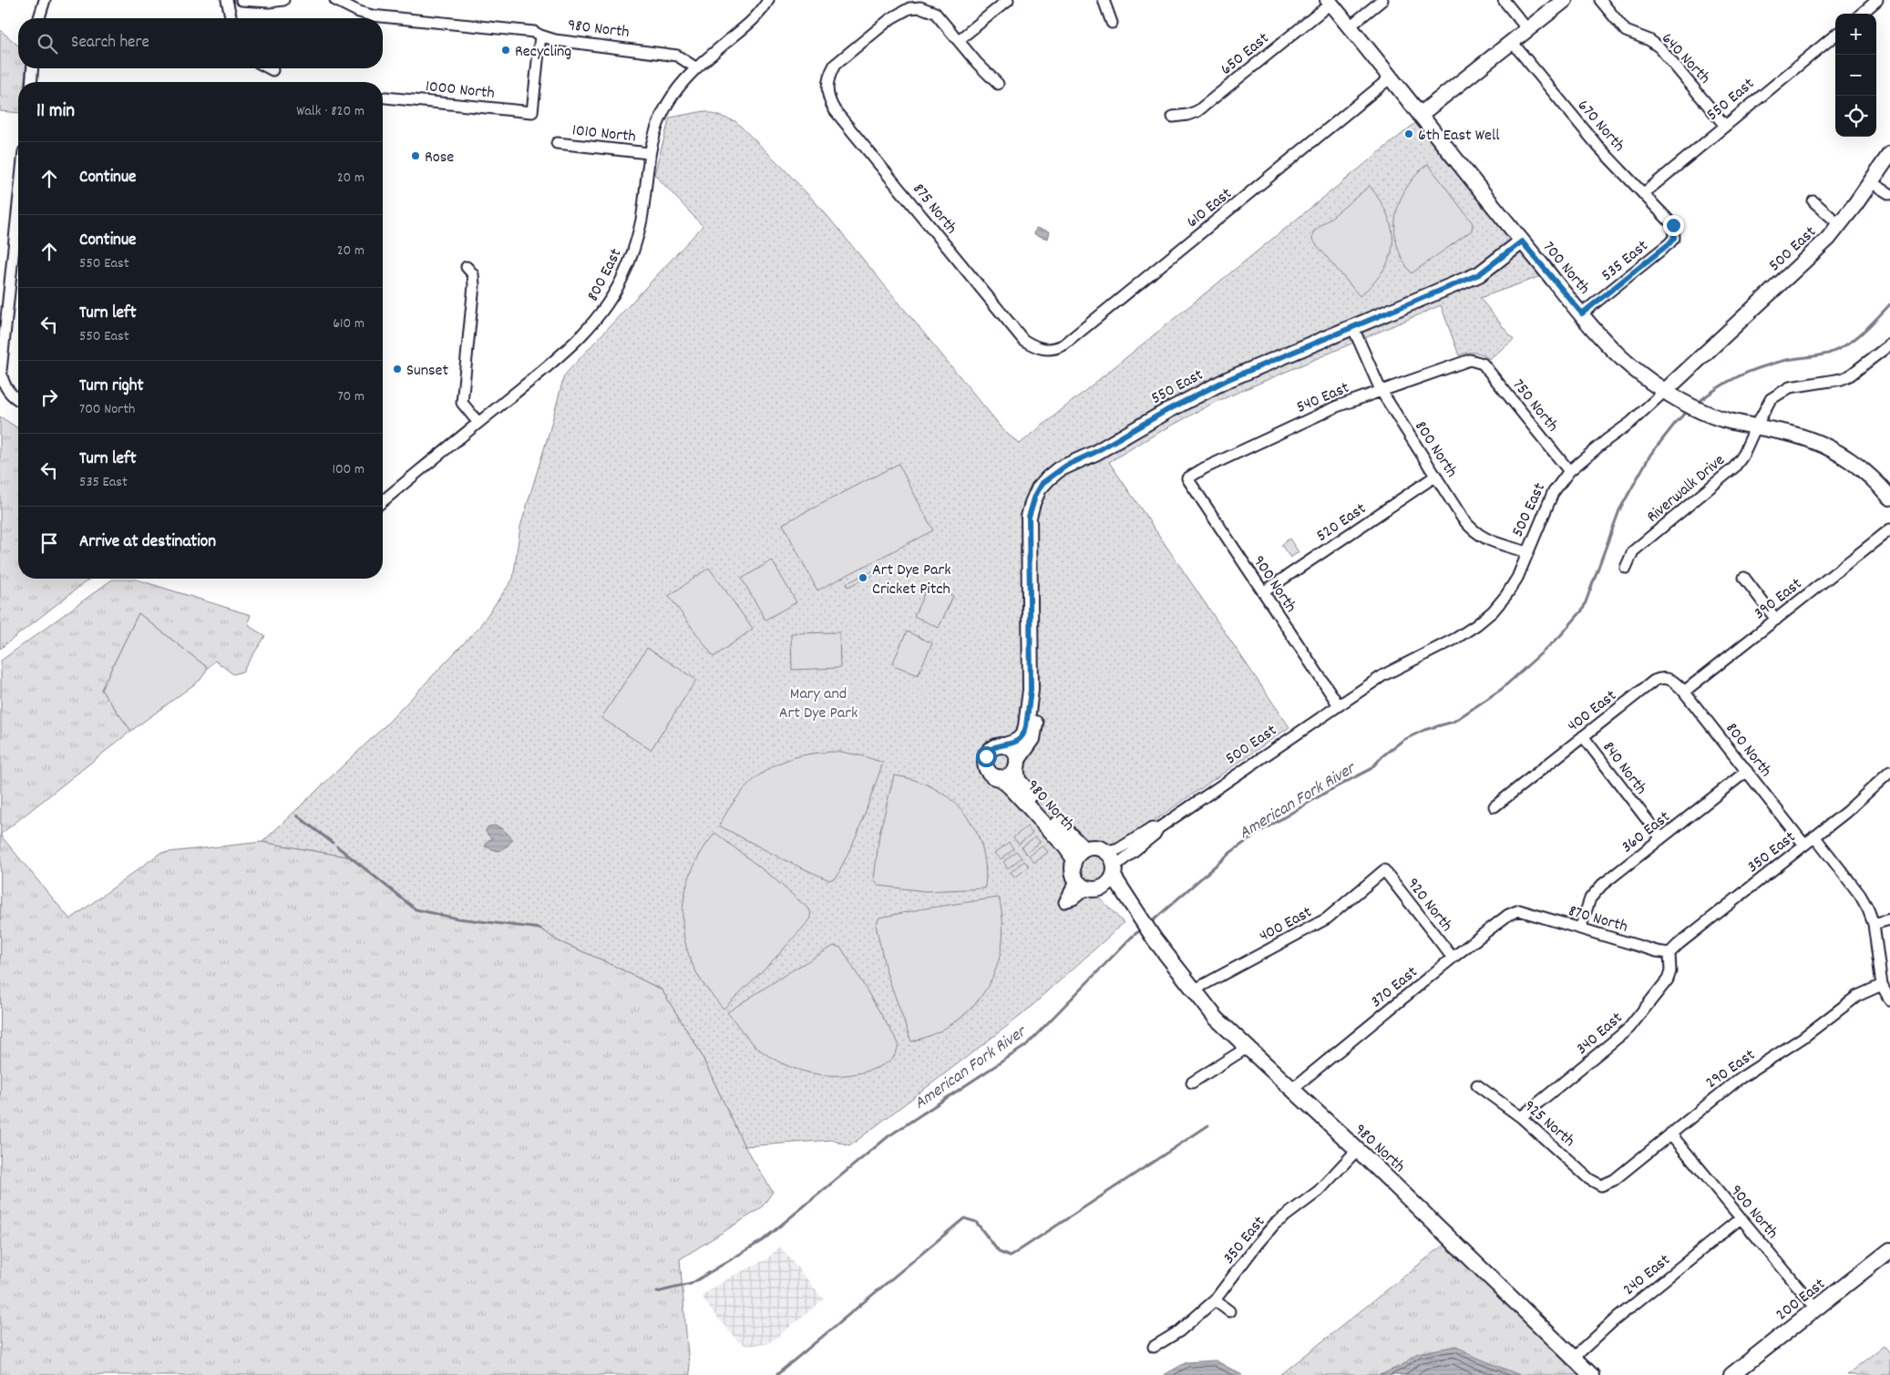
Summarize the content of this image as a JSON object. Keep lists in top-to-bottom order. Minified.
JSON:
{"streets":{"street":["980 North","650 East","640 North","1000 North","550 East","670 North","1010 North","610 East","875 North","500 East","535 East","700 North","800 East","540 East","750 North","800 North","Riverwalk Drive","520 East","900 North","390 East","400 East","840 North","360 East","350 East","920 North","870 North","370 East","340 East","290 East","925 North","240 East","200 East"]},"crossings":[["980 North","1000 North"],["980 North","550 East"],["980 North","500 East"],["980 North","800 East"],["980 North","400 East"],["980 North","350 East"],["980 North","370 East"],["980 North","240 East"],["650 East","700 North"],["640 North","550 East"],["550 East","670 North"],["550 East","700 North"],["550 East","800 North"],["670 North","535 East"],["1010 North","800 East"],["610 East","875 North"],["610 East","700 North"],["500 East","700 North"],["500 East","750 North"],["500 East","800 North"],["500 East","900 North"],["535 East","700 North"],["700 North","Riverwalk Drive"],["540 East","750 North"],["540 East","800 North"],["540 East","900 North"],["800 North","520 East"],["800 North","390 East"],["800 North","400 East"],["800 North","360 East"],["800 North","350 East"],["520 East","900 North"],["900 North","290 East"],["900 North","240 East"],["900 North","200 East"],["400 East","840 North"],["400 East","920 North"],["840 North","360 East"],["360 East","870 North"],["350 East","870 North"],["350 East","340 East"],["920 North","370 East"],["870 North","370 East"],["870 North","340 East"],["340 East","925 North"],["290 East","925 North"]],"water":["American Fork River"],"parks":["Mary and Art Dye Park"],"places":["Recycling","6th East Well","Rose","Sunset","Art Dye Park Cricket Pitch"],"page":{"map_buttons":["+","−"],"search":"Search here","heading":["11 min","Walk · 820 m"],"list":[["Continue","20 m"],["Continue","550 East","20 m"],["Turn left","550 East","610 m"],["Turn right","700 North","70 m"],["Turn left","535 East","100 m"],"Arrive at destination"]}}
